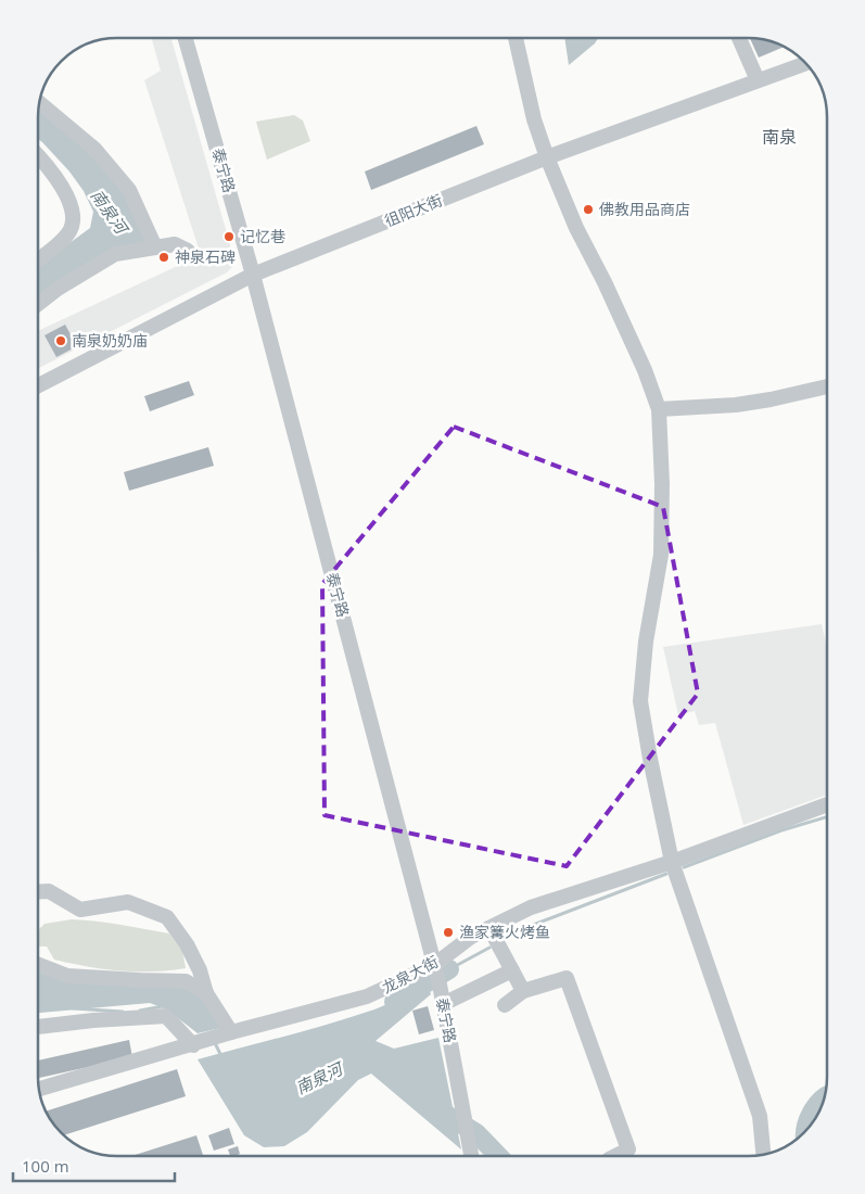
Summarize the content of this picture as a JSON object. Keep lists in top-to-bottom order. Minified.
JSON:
{"streets":{"street":["泰宁路","徂阳大街","龙泉大街"]},"crossings":[["泰宁路","徂阳大街"],["泰宁路","龙泉大街"]],"districts":["南泉"],"water":["南泉河"],"places":["佛教用品商店","记忆巷","神泉石碑","南泉奶奶庙","渔家篝火烤鱼"],"scale_bar":"100 m"}
